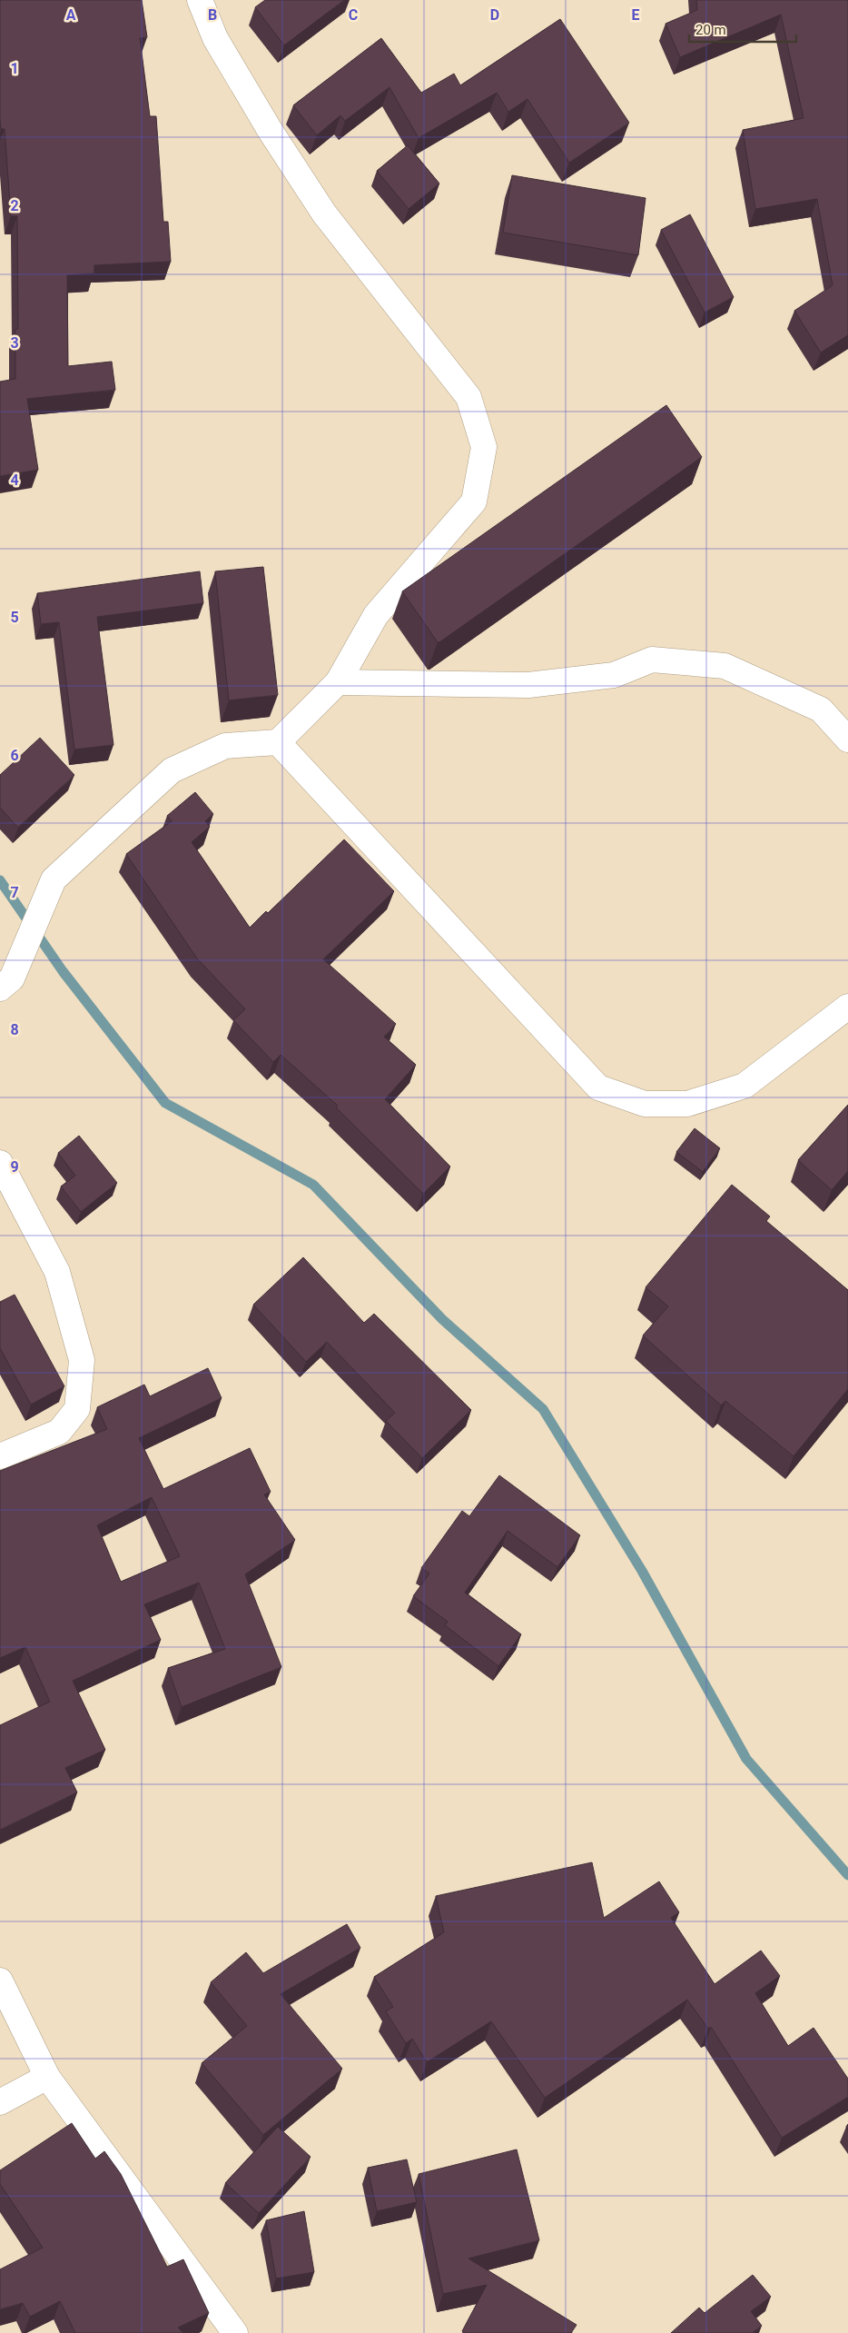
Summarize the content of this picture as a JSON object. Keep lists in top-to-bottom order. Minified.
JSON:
{"scale_bar":"20 m","grid":{"columns":["A","B","C","D","E"],"rows":["1","2","3","4","5","6","7","8","9"]}}
